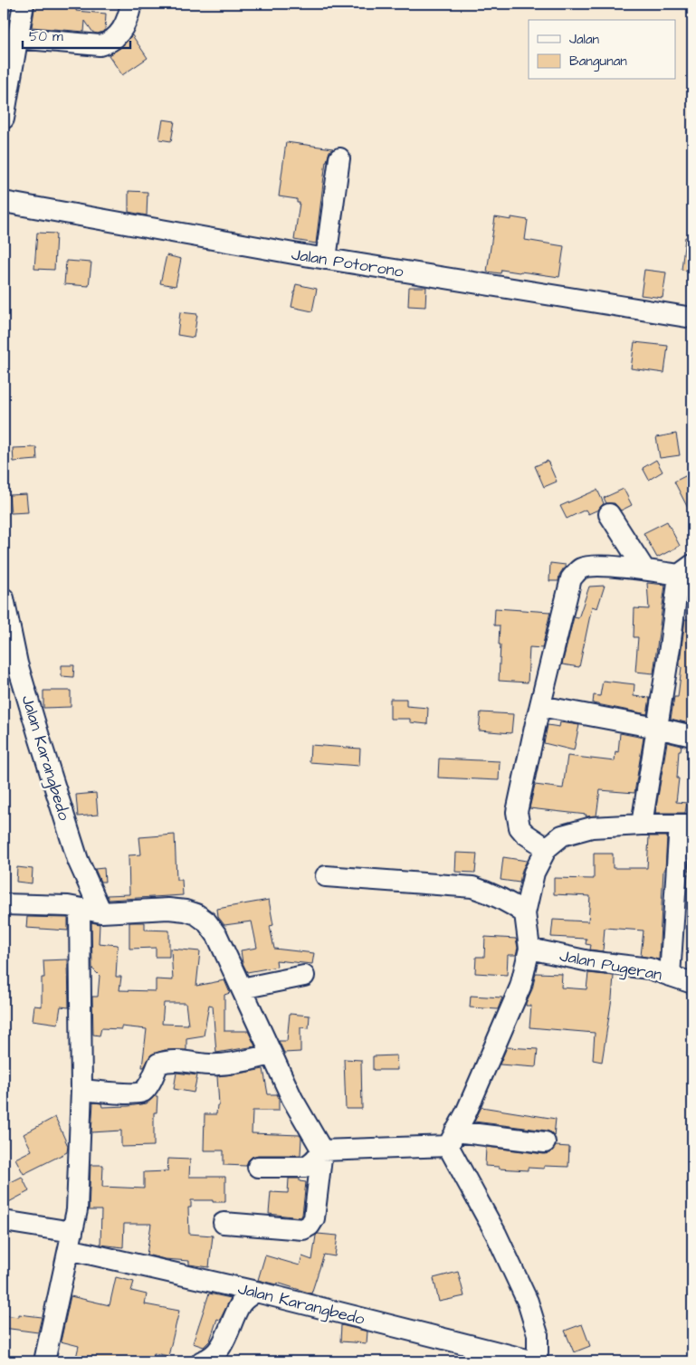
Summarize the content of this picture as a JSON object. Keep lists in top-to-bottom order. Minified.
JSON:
{"streets":{"street":["Jalan Potorono","Jalan Karangbedo","Jalan Pugeran"]},"legend":["Jalan","Bangunan"],"scale_bar":"50 m"}
